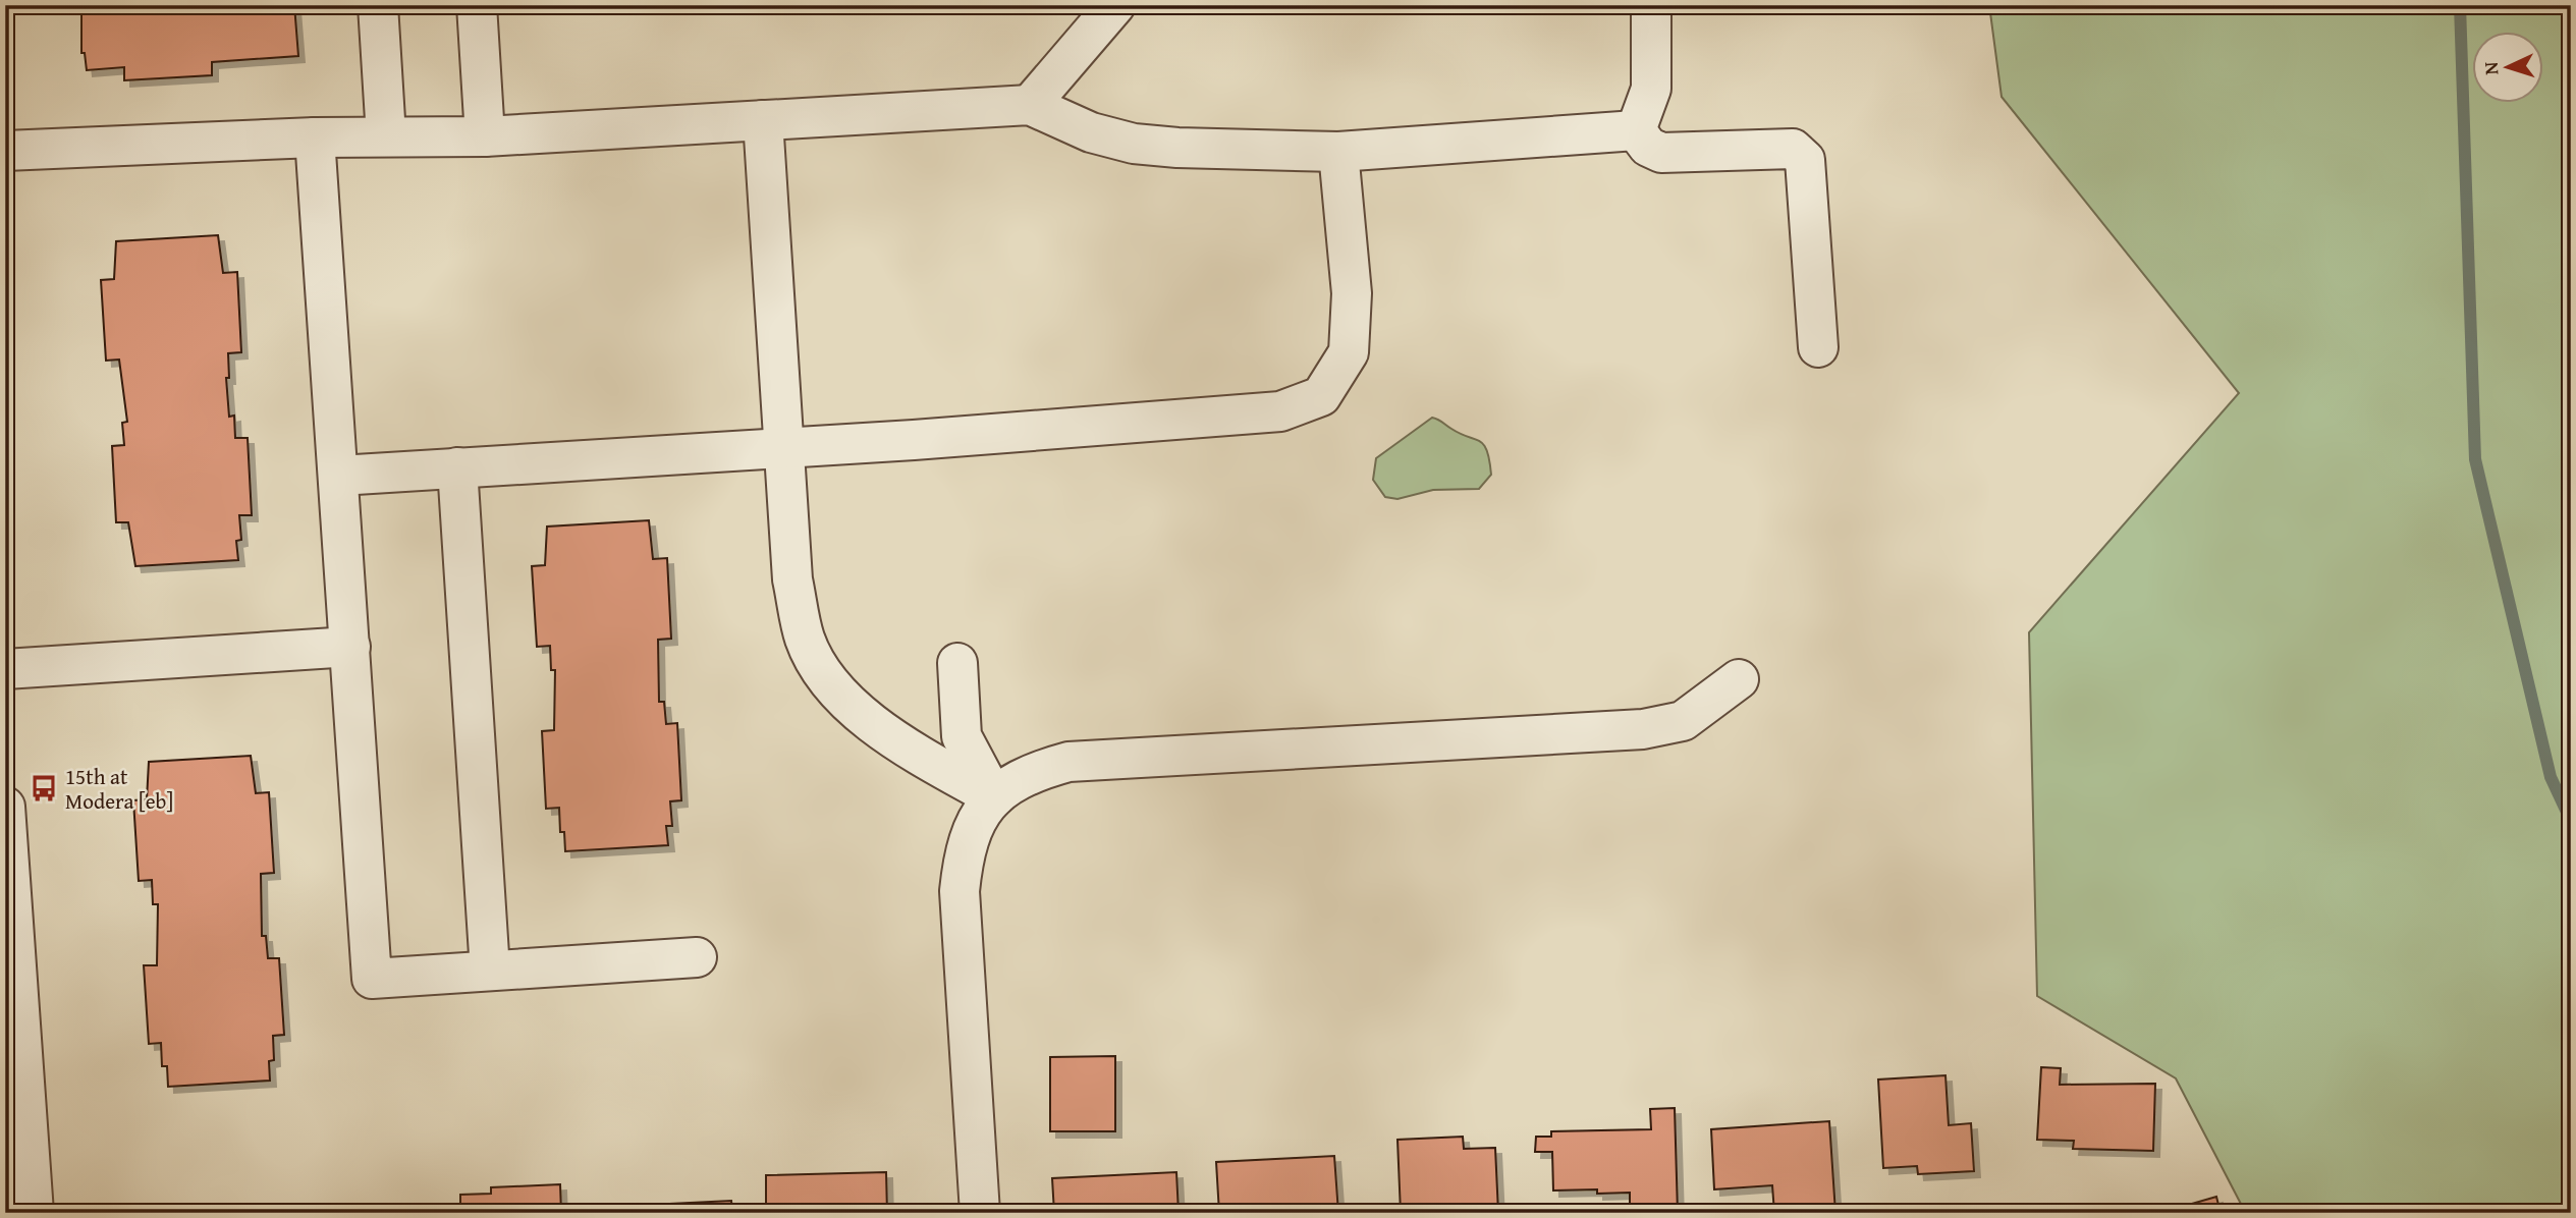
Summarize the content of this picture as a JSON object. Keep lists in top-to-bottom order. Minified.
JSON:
{"places":{"bus stop":["15th at Modera [eb]"]},"north":"left"}
